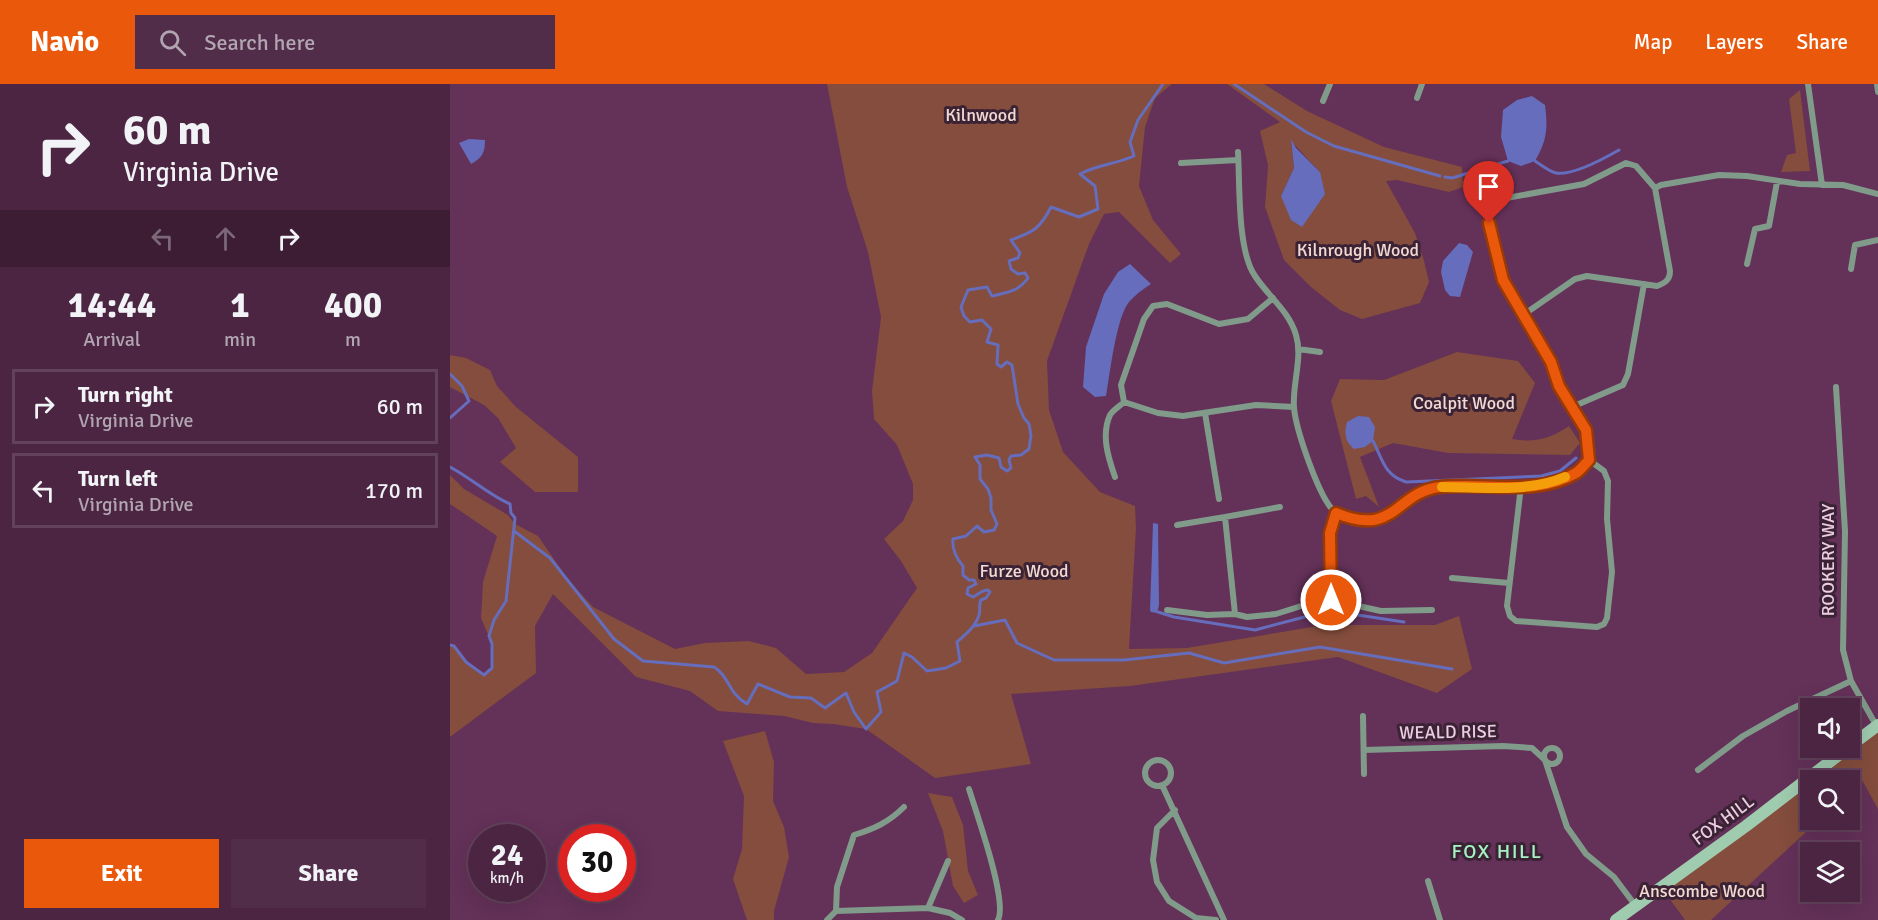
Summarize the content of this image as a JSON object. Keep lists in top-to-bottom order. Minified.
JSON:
{"streets":{"main road":["FOX HILL"],"street":["ROOKERY WAY","WEALD RISE"]},"crossings":[["ROOKERY WAY","FOX HILL"]],"districts":["FOX HILL"],"parks":["Kilnwood","Kilnrough Wood","Coalpit Wood","Furze Wood","Anscombe Wood"],"page":{"header":"Navio","search":"Search here","nav":["Map","Layers","Share"],"turn":["60 m","Virginia Drive"],"eta":["14:44","Arrival","1","min","400","m"],"list":[{"name":"Turn right","note":"Virginia Drive","value":"60 m"},{"name":"Turn left","note":"Virginia Drive","value":"170 m"}],"speed":"24 km/h","limit":"30","buttons":["Exit","Share"]}}
